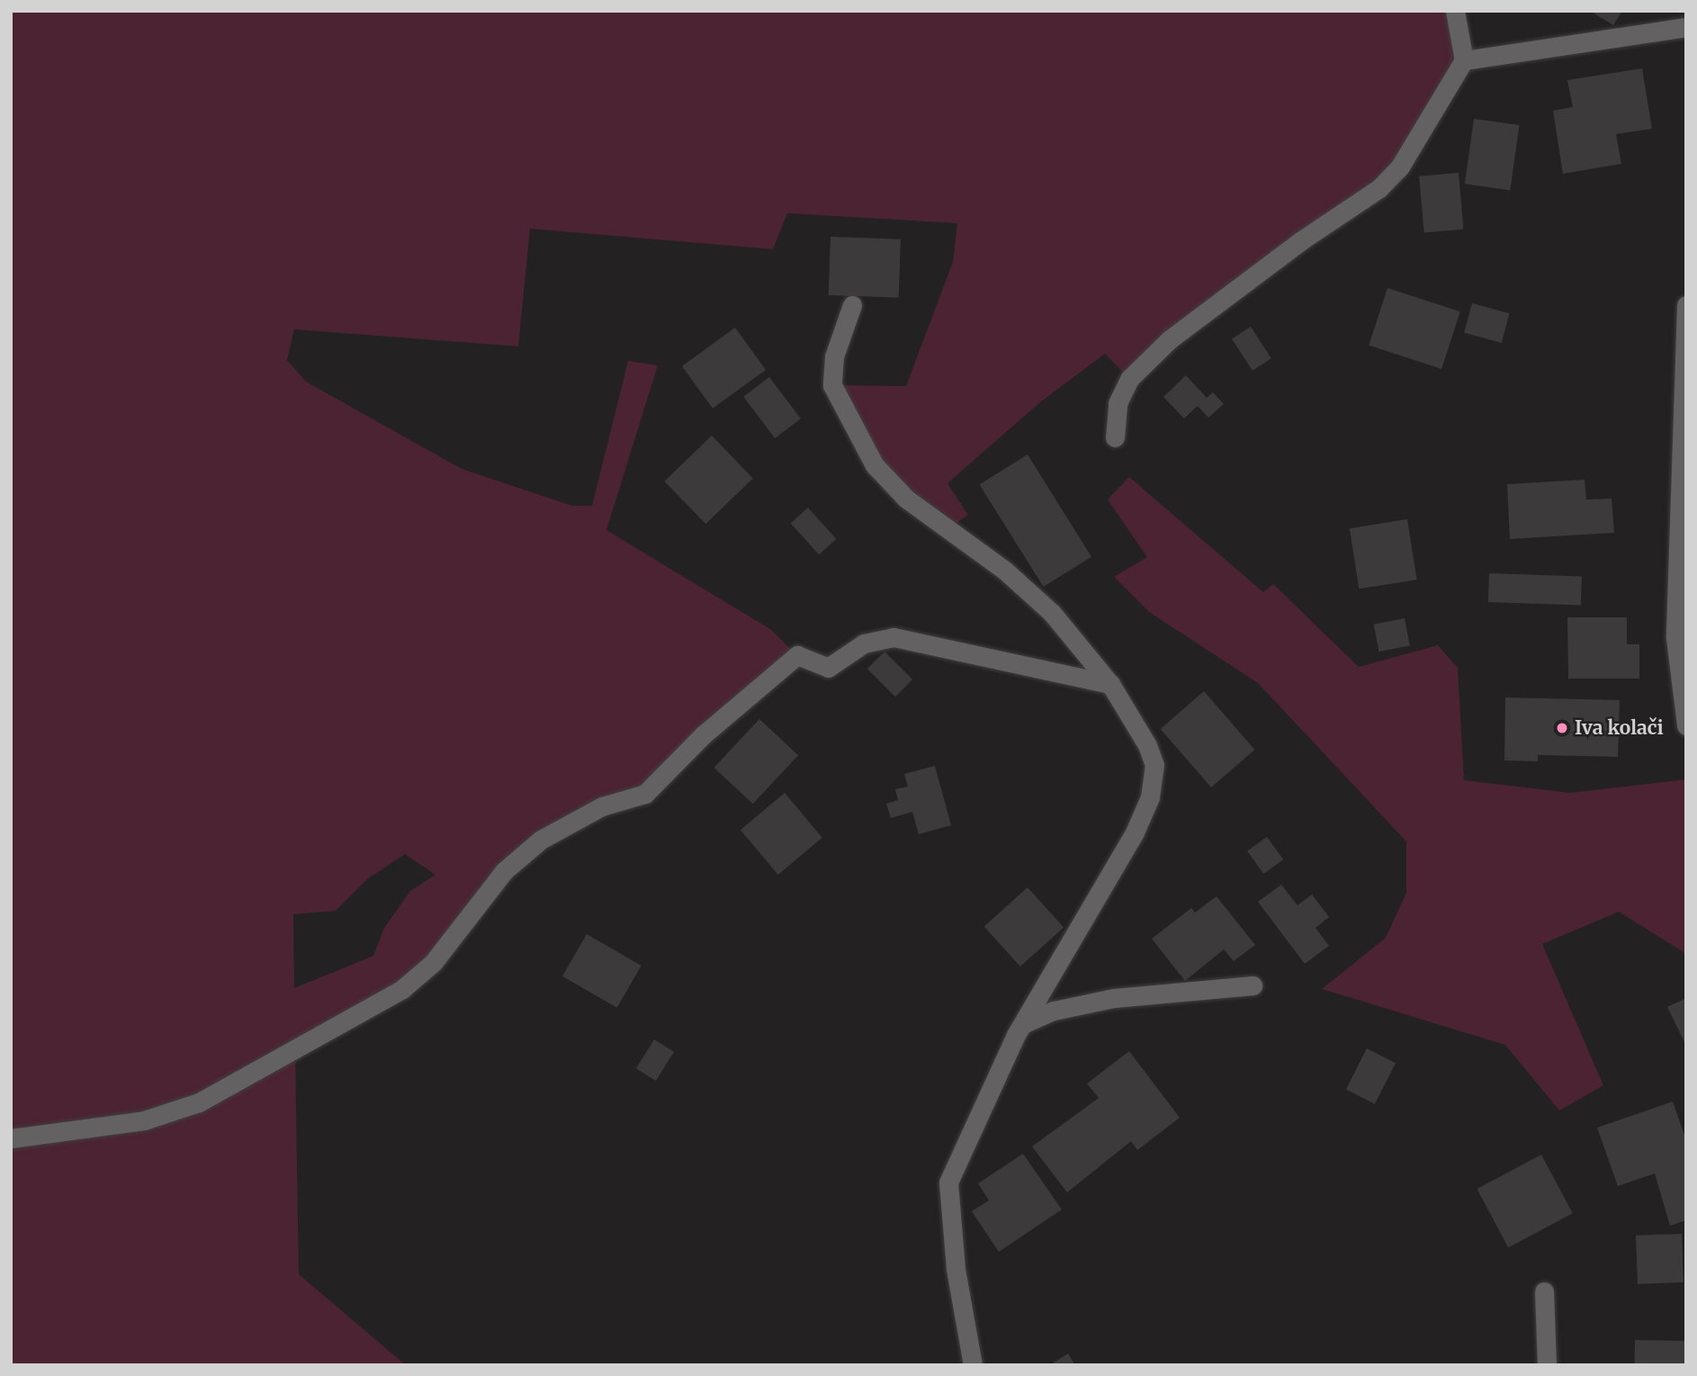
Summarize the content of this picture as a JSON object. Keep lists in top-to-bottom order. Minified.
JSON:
{"places":["Iva kolači"]}
